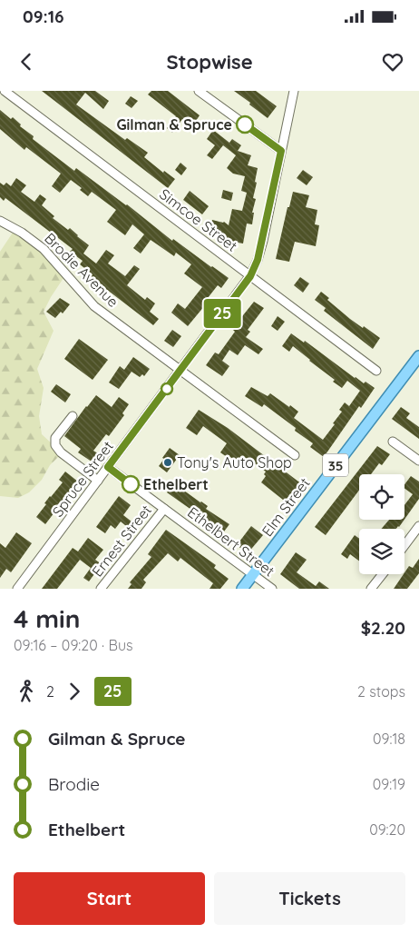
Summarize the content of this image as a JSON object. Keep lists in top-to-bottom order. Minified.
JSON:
{"streets":{"main road":["35","Elm Street"],"street":["Simcoe Street","Brodie Avenue","Spruce Street","Ernest Street","Ethelbert Street"]},"crossings":[["Simcoe Street","Spruce Street"],["Brodie Avenue","Spruce Street"],["Spruce Street","Ethelbert Street"],["Elm Street","Ethelbert Street"],["Ernest Street","Ethelbert Street"]],"places":["Gilman & Spruce","Tony's Auto Shop","Ethelbert"],"lines":["bus line 25"],"page":{"status":"09:16","header":"Stopwise","on_map":"25","heading":["4 min","09:16 – 09:20 · Bus","$2.20"],"legs":["2","25","2 stops"],"list":[{"name":"Gilman & Spruce","value":"09:18"},{"name":"Brodie","value":"09:19"},{"name":"Ethelbert","value":"09:20"}],"buttons":["Start","Tickets"]}}
